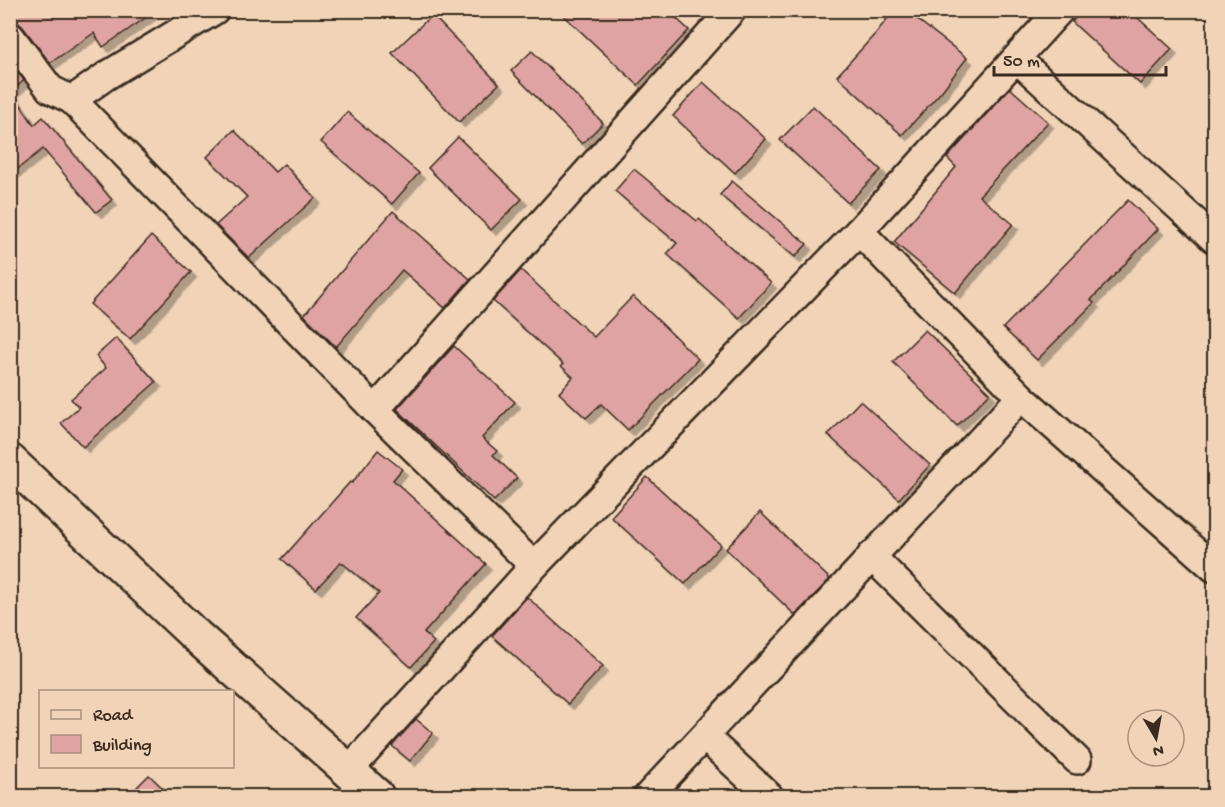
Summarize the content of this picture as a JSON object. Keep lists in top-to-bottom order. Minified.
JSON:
{"legend":["Road","Building"],"scale_bar":"50 m","north":"bottom"}
